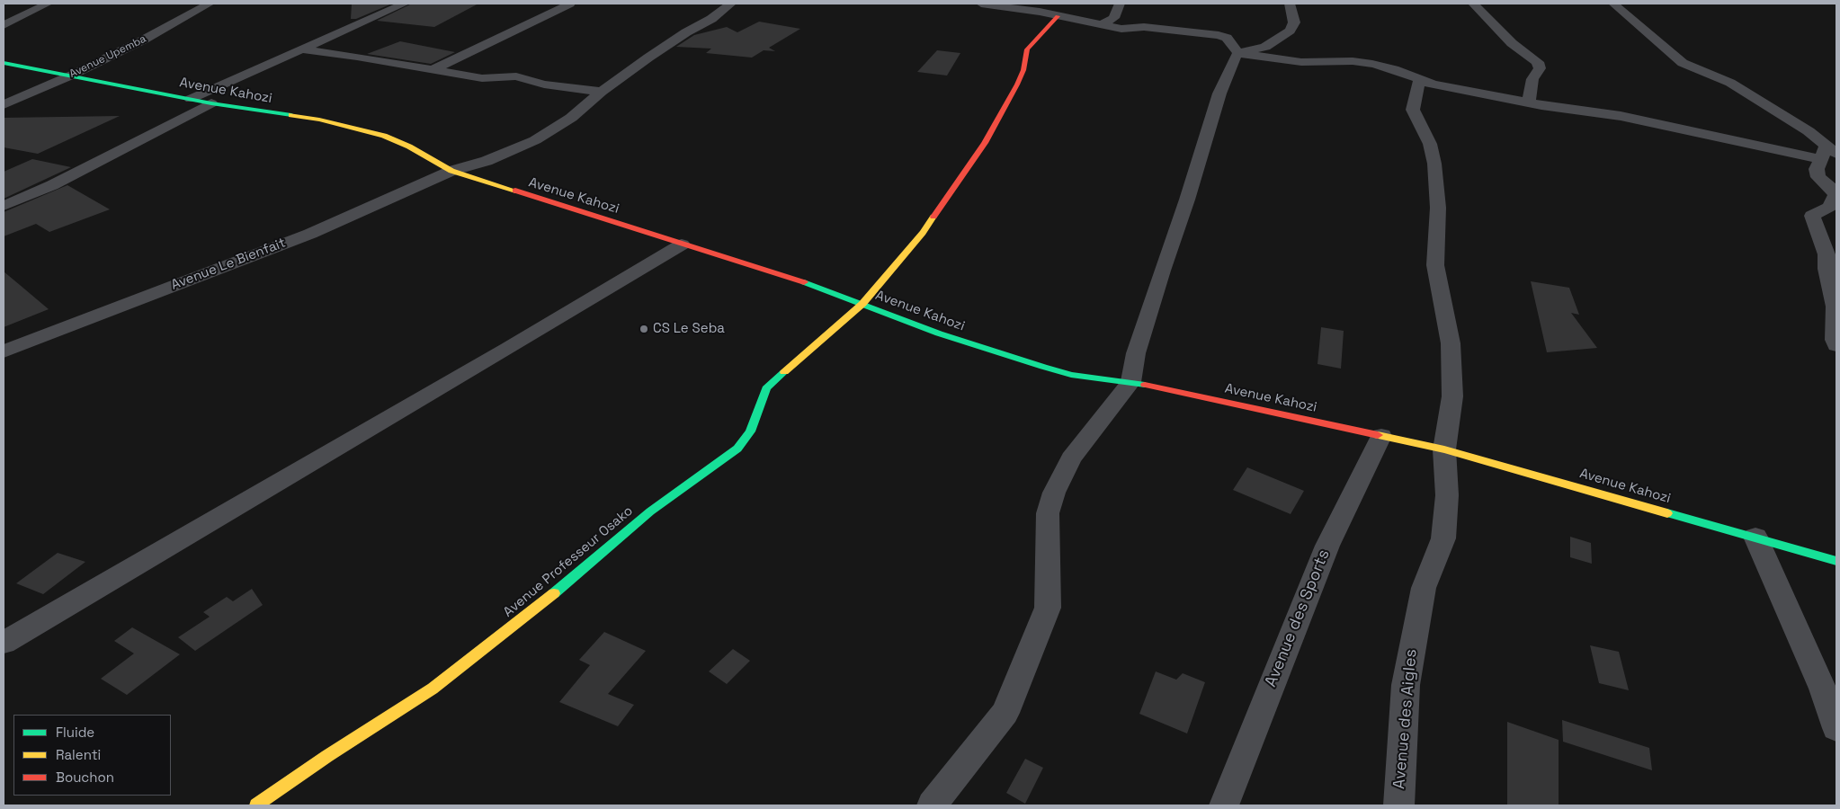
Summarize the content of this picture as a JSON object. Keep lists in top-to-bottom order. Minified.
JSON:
{"streets":{"street":["Avenue Upemba","Avenue Kahozi","Avenue Le Bienfait","Avenue Professeur Osako","Avenue des Sports","Avenue des Aigles"]},"crossings":[["Avenue Upemba","Avenue Kahozi"],["Avenue Kahozi","Avenue Le Bienfait"],["Avenue Kahozi","Avenue Professeur Osako"],["Avenue Kahozi","Avenue des Sports"],["Avenue Kahozi","Avenue des Aigles"]],"places":["CS Le Seba"],"legend":["Fluide","Ralenti","Bouchon"]}
